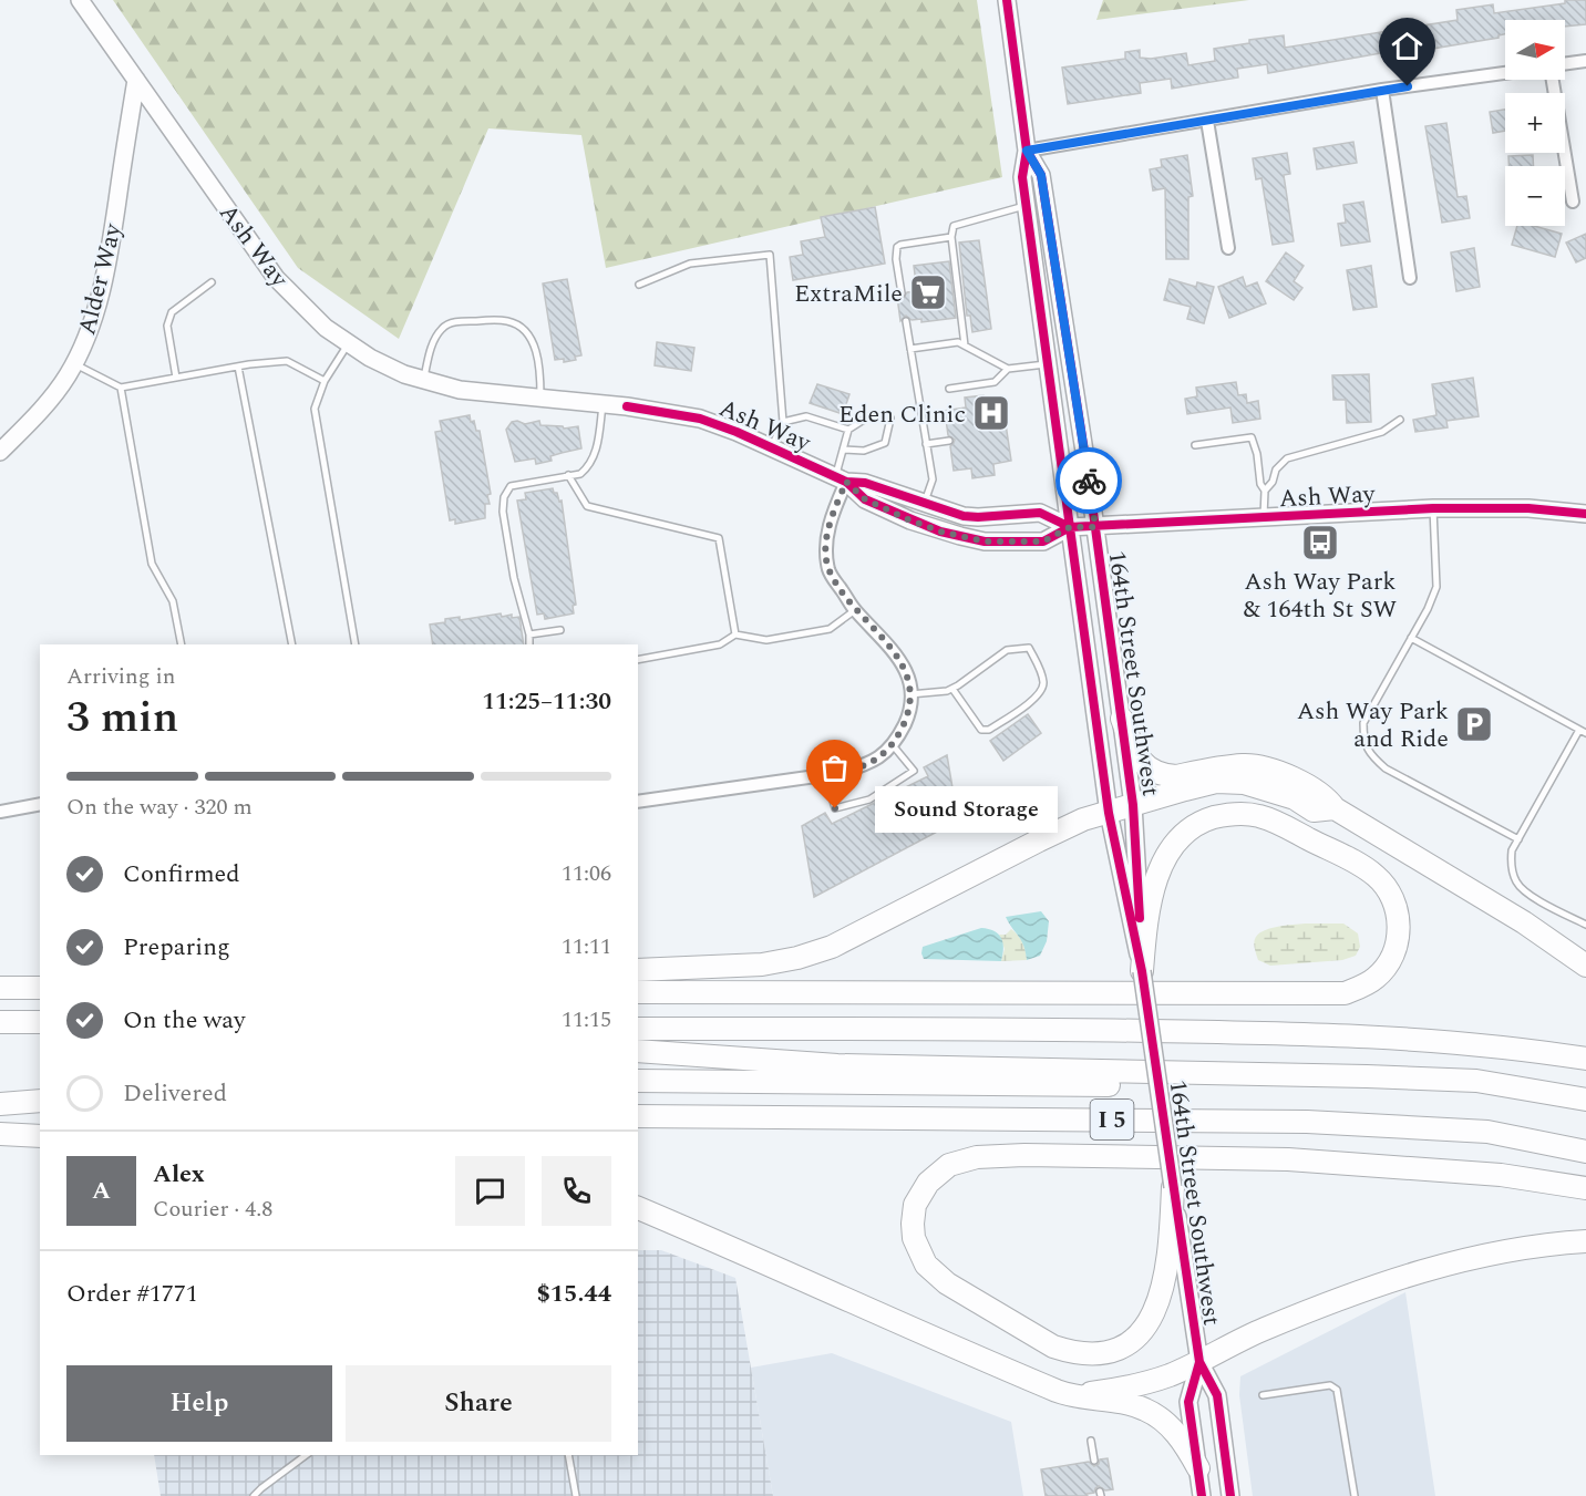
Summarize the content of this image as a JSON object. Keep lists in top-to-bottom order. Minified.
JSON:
{"streets":{"highway":["I 5"],"main road":["Ash Way","Alder Way","164th Street Southwest"]},"crossings":[["Ash Way","Alder Way"],["Ash Way","164th Street Southwest"]],"places":{"supermarket":["ExtraMile"],"hospital":["Eden Clinic"],"bus stop":["Ash Way Park & 164th St SW"],"parking":["Ash Way Park and Ride"],"other":["Sound Storage"]},"north":"right","page":{"map_buttons":["+","−"],"heading":["3 min","Arriving in","11:25–11:30"],"panel":["Alex","Courier · 4.8","Order #1771","$15.44"],"bar":"On the way · 320 m","bubble":"Sound Storage","list":[["Confirmed","11:06"],["Preparing","11:11"],["On the way","11:15"],"Delivered"],"round":"A","buttons":["Help","Share"]}}
